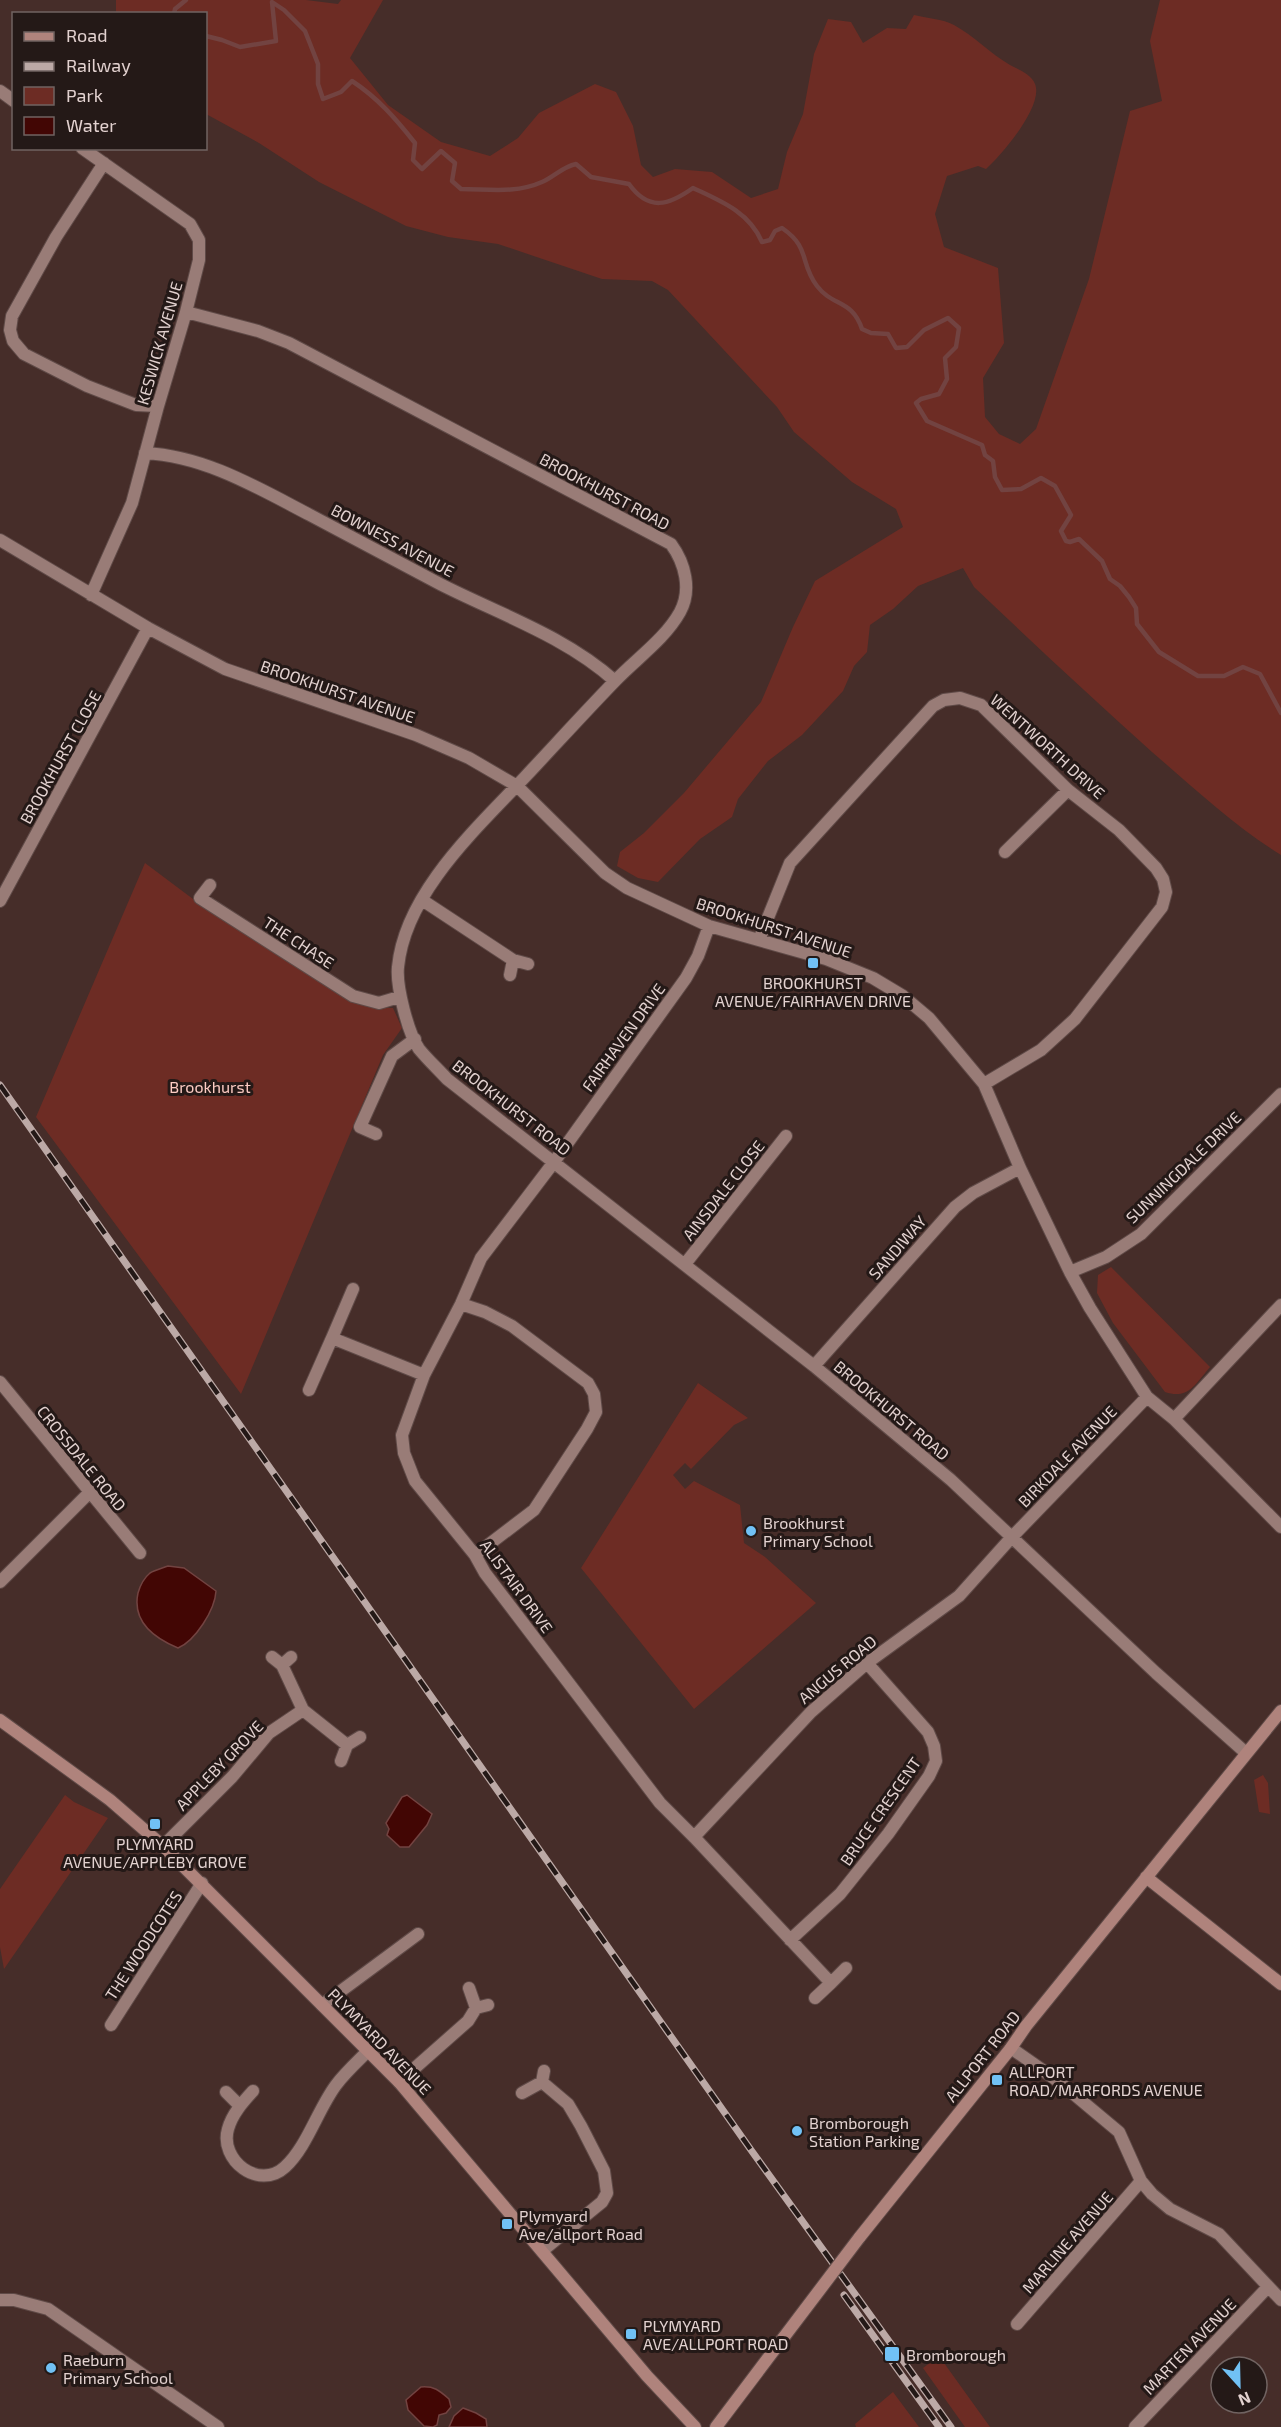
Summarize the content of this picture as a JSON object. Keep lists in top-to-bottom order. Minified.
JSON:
{"streets":{"street":["KESWICK AVENUE","BROOKHURST ROAD","BOWNESS AVENUE","BROOKHURST AVENUE","WENTWORTH DRIVE","BROOKHURST CLOSE","THE CHASE","FAIRHAVEN DRIVE","SUNNINGDALE DRIVE","AINSDALE CLOSE","SANDIWAY","BIRKDALE AVENUE","CROSSDALE ROAD","ALISTAIR DRIVE","ANGUS ROAD","APPLEBY GROVE","BRUCE CRESCENT","THE WOODCOTES","PLYMYARD AVENUE","ALLPORT ROAD","MARLINE AVENUE","MARTEN AVENUE"]},"crossings":[["KESWICK AVENUE","BROOKHURST ROAD"],["KESWICK AVENUE","BOWNESS AVENUE"],["KESWICK AVENUE","BROOKHURST AVENUE"],["BROOKHURST ROAD","BOWNESS AVENUE"],["BROOKHURST ROAD","BROOKHURST AVENUE"],["BROOKHURST ROAD","THE CHASE"],["BROOKHURST ROAD","FAIRHAVEN DRIVE"],["BROOKHURST ROAD","AINSDALE CLOSE"],["BROOKHURST ROAD","SANDIWAY"],["BROOKHURST ROAD","BIRKDALE AVENUE"],["BROOKHURST ROAD","ALISTAIR DRIVE"],["BROOKHURST ROAD","ANGUS ROAD"],["BROOKHURST ROAD","ALLPORT ROAD"],["BROOKHURST AVENUE","WENTWORTH DRIVE"],["BROOKHURST AVENUE","BROOKHURST CLOSE"],["BROOKHURST AVENUE","FAIRHAVEN DRIVE"],["BROOKHURST AVENUE","SUNNINGDALE DRIVE"],["BROOKHURST AVENUE","SANDIWAY"],["BROOKHURST AVENUE","BIRKDALE AVENUE"],["FAIRHAVEN DRIVE","ALISTAIR DRIVE"],["BIRKDALE AVENUE","ANGUS ROAD"],["ALISTAIR DRIVE","ANGUS ROAD"],["ALISTAIR DRIVE","BRUCE CRESCENT"],["ANGUS ROAD","BRUCE CRESCENT"],["APPLEBY GROVE","PLYMYARD AVENUE"],["THE WOODCOTES","PLYMYARD AVENUE"]],"parks":["Brookhurst"],"places":{"transit":["BROOKHURST AVENUE/FAIRHAVEN DRIVE","PLYMYARD AVENUE/APPLEBY GROVE","ALLPORT ROAD/MARFORDS AVENUE","Plymyard Ave/allport Road","PLYMYARD AVE/ALLPORT ROAD","Bromborough"],"other":["Brookhurst Primary School","Bromborough Station Parking","Raeburn Primary School"]},"legend":["Road","Railway","Park","Water"],"north":"bottom"}
